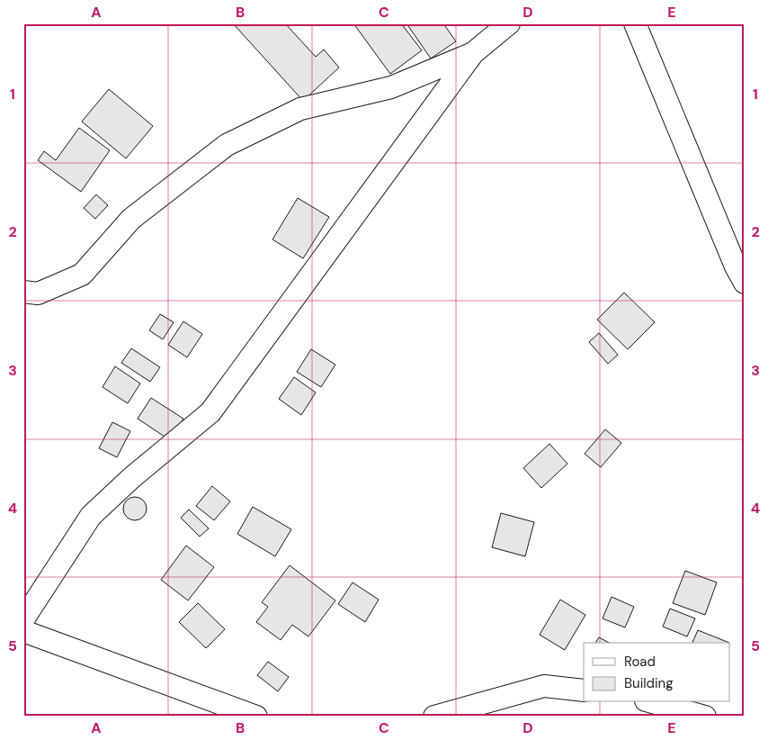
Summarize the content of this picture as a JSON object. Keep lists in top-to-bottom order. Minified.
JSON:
{"legend":["Road","Building"],"grid":{"columns":["A","B","C","D","E"],"rows":["1","2","3","4","5"]}}
